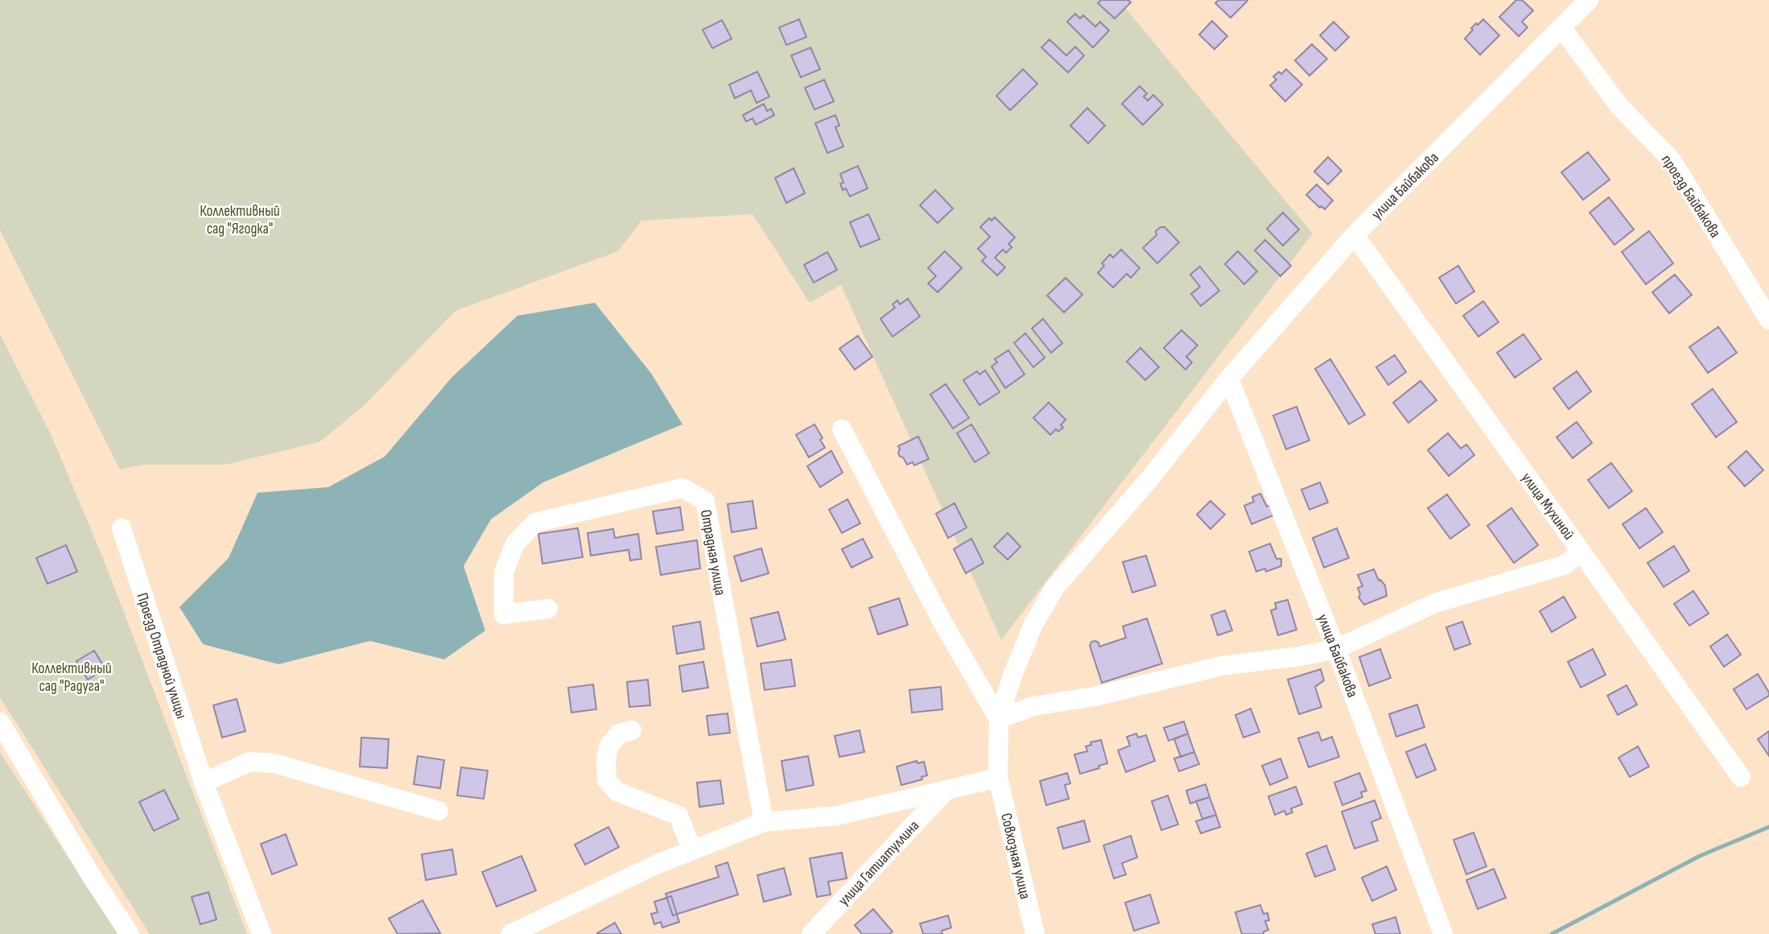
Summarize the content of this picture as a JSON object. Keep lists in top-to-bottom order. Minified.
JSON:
{"streets":{"street":["улица Байбакова","проезд Байбакова","улица Мухиной","Отрадная улица","Проезд Отрадной улицы","Совхозная улица","улица Гатиатуллина"]},"crossings":[["улица Байбакова","проезд Байбакова"],["улица Байбакова","улица Мухиной"],["улица Байбакова","Совхозная улица"]],"parks":["Коллективный сад \"Ягодка\"","Коллективный сад \"Радуга\""]}
